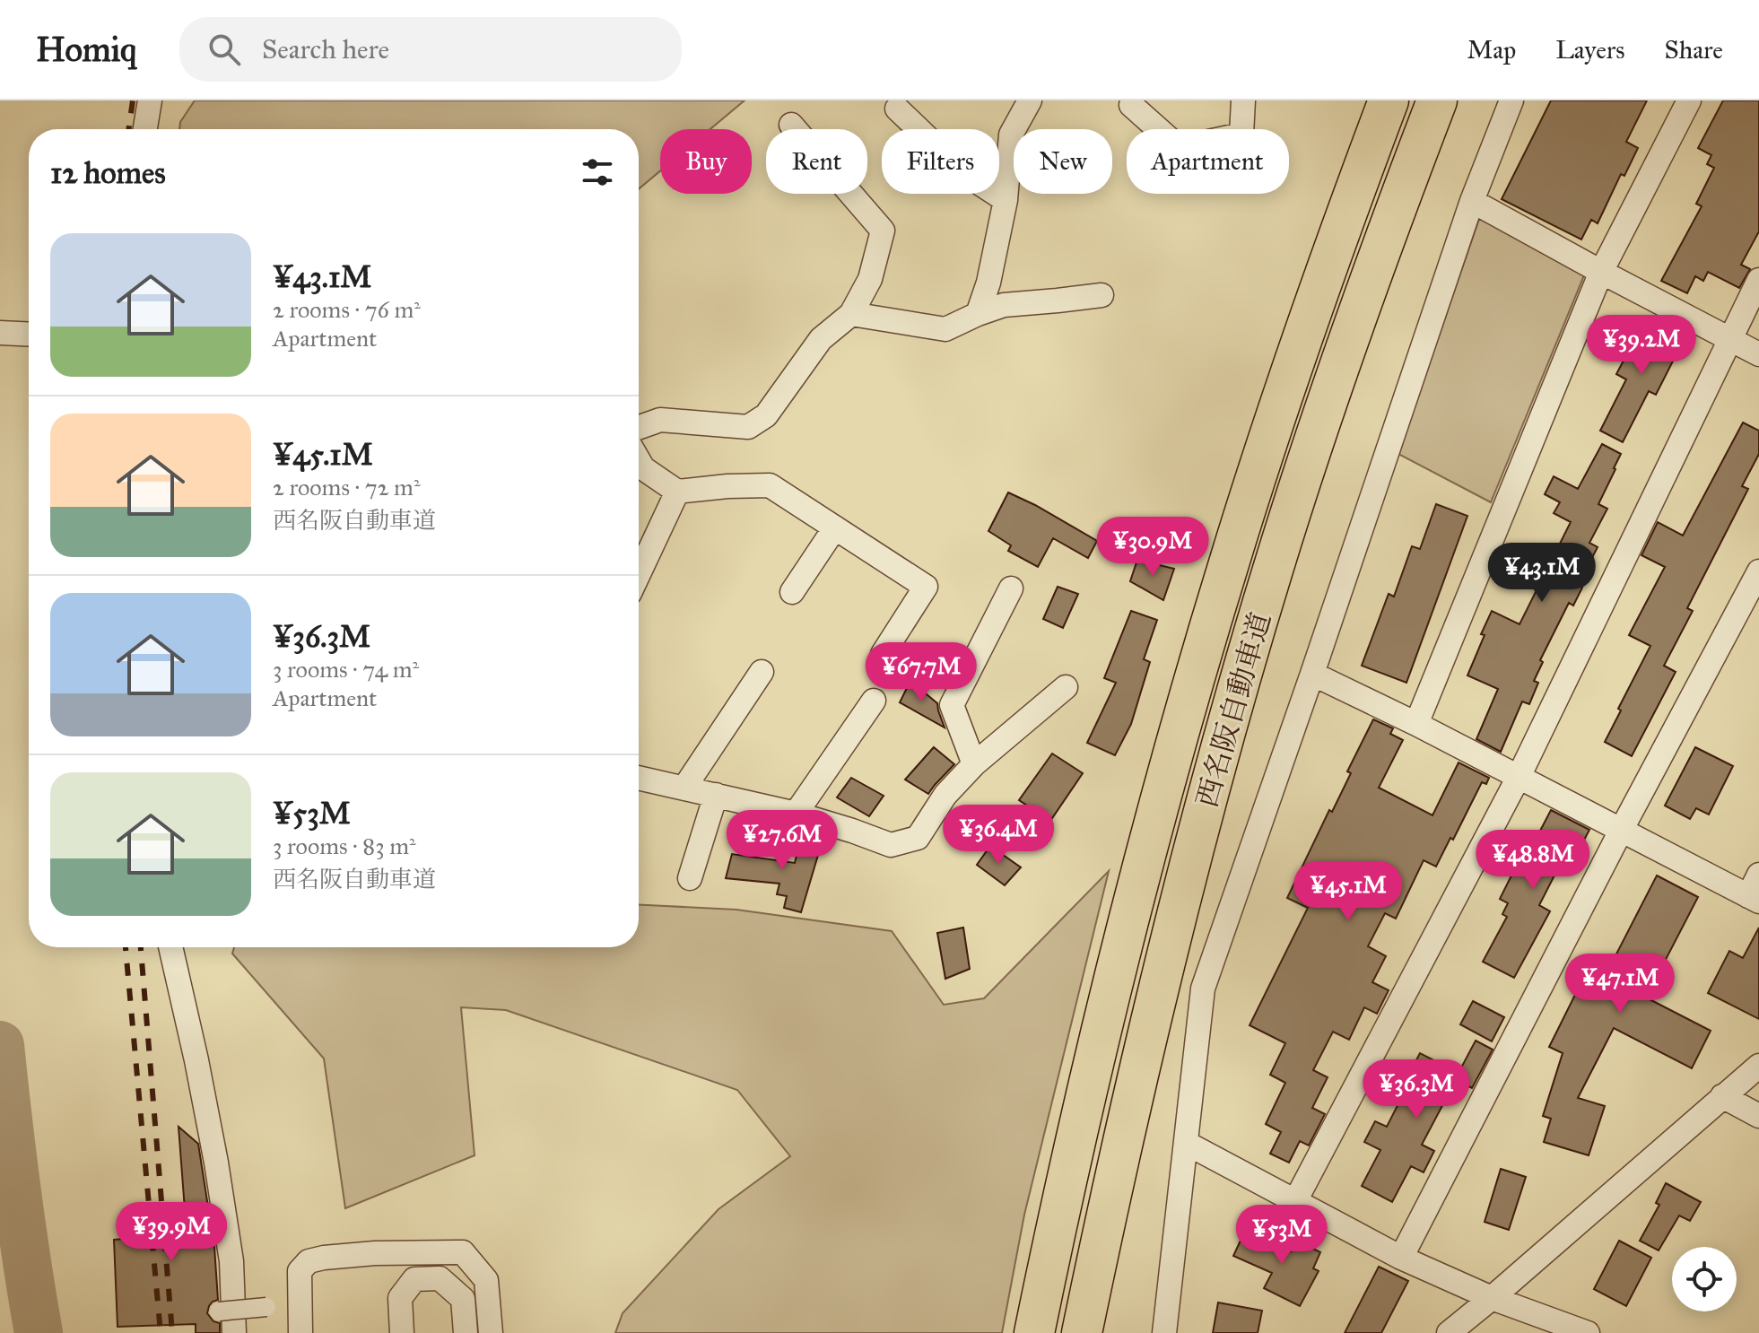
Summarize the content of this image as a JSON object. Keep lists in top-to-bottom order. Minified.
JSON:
{"streets":{"highway":["西名阪自動車道"]},"page":{"header":"Homiq","search":"Search here","nav":["Map","Layers","Share"],"chip":["Buy","Rent","Filters","New","Apartment"],"heading":"12 homes","list":[{"name":"¥43.1M","note":"2 rooms · 76 m² · Apartment"},{"name":"¥45.1M","note":"2 rooms · 72 m² · 西名阪自動車道"},{"name":"¥36.3M","note":"3 rooms · 74 m² · Apartment"},{"name":"¥53M","note":"3 rooms · 83 m² · 西名阪自動車道"}],"price":["¥39.2M","¥30.9M","¥43.1M","¥67.7M","¥36.4M","¥27.6M","¥48.8M","¥45.1M","¥47.1M","¥36.3M","¥39.9M","¥53M"]}}
